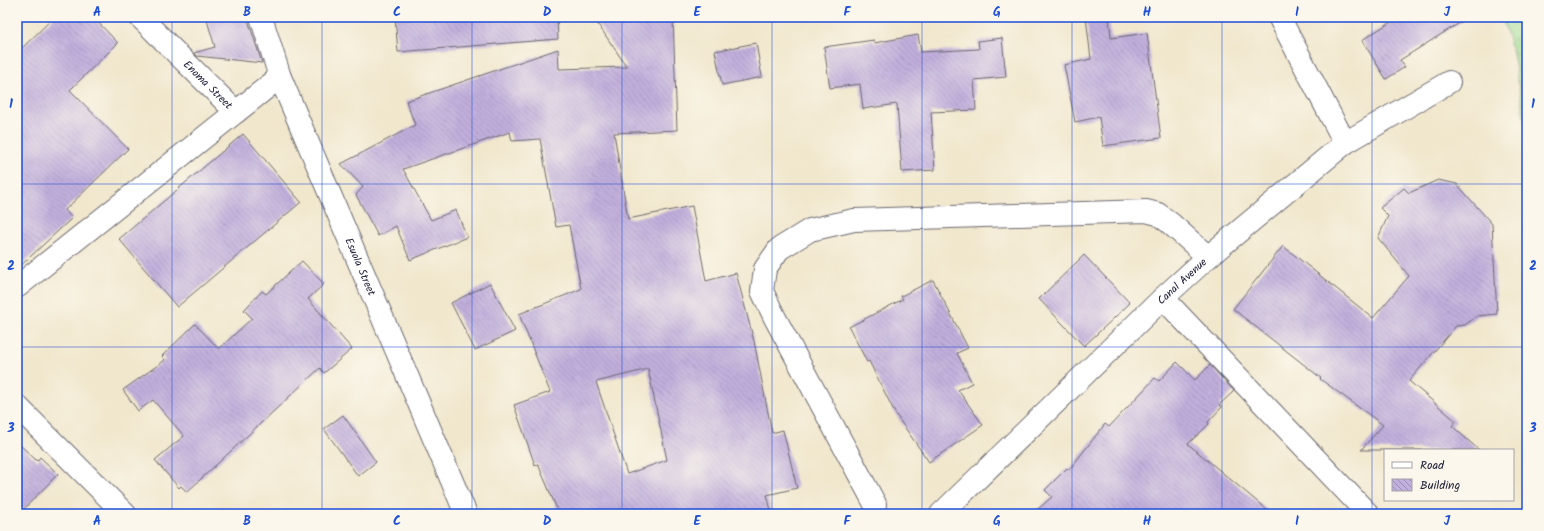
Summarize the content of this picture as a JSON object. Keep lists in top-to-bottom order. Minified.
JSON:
{"streets":{"street":["Enoma Street","Esuola Street","Canal Avenue"]},"crossings":[["Enoma Street","Esuola Street"]],"legend":["Road","Building"],"grid":{"columns":["A","B","C","D","E","F","G","H","I","J"],"rows":["1","2","3"]}}
